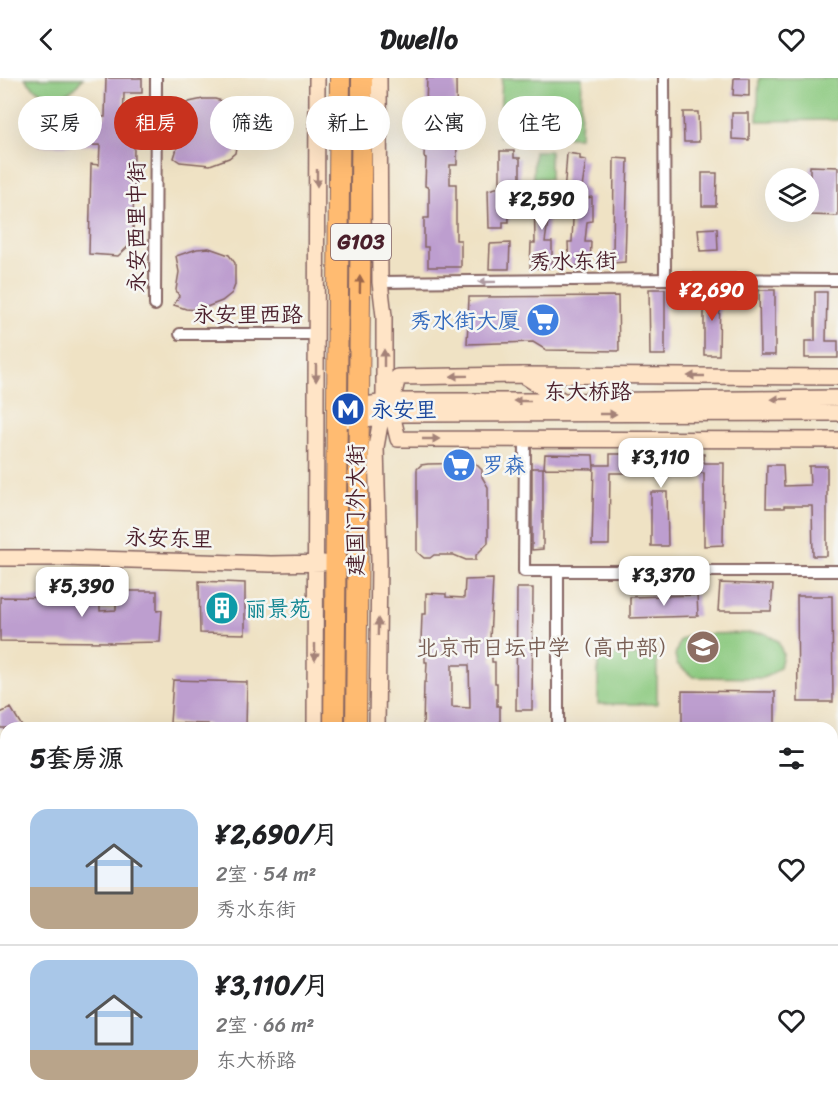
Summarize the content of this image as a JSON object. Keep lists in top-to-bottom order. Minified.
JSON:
{"streets":{"highway":["G103","建国门外大街"],"street":["永安西里中街","秀水东街","永安里西路","东大桥路","永安东里"]},"crossings":[["秀水东街","建国门外大街"],["永安里西路","建国门外大街"],["东大桥路","建国门外大街"],["建国门外大街","永安东里"]],"one_way":["秀水东街"],"places":{"supermarket":["秀水街大厦","罗森"],"metro station":["永安里"],"building":["丽景苑"],"school or university":["北京市日坛中学（高中部）"]},"page":{"header":"Dwello","chip":["买房","租房","筛选","新上","公寓","住宅"],"price":["¥2,590","¥2,690","¥3,110","¥3,370","¥5,390"],"heading":"5套房源","list":[{"name":"¥2,690/月","note":"2室 · 54 m² · 秀水东街"},{"name":"¥3,110/月","note":"2室 · 66 m² · 东大桥路"}]}}
